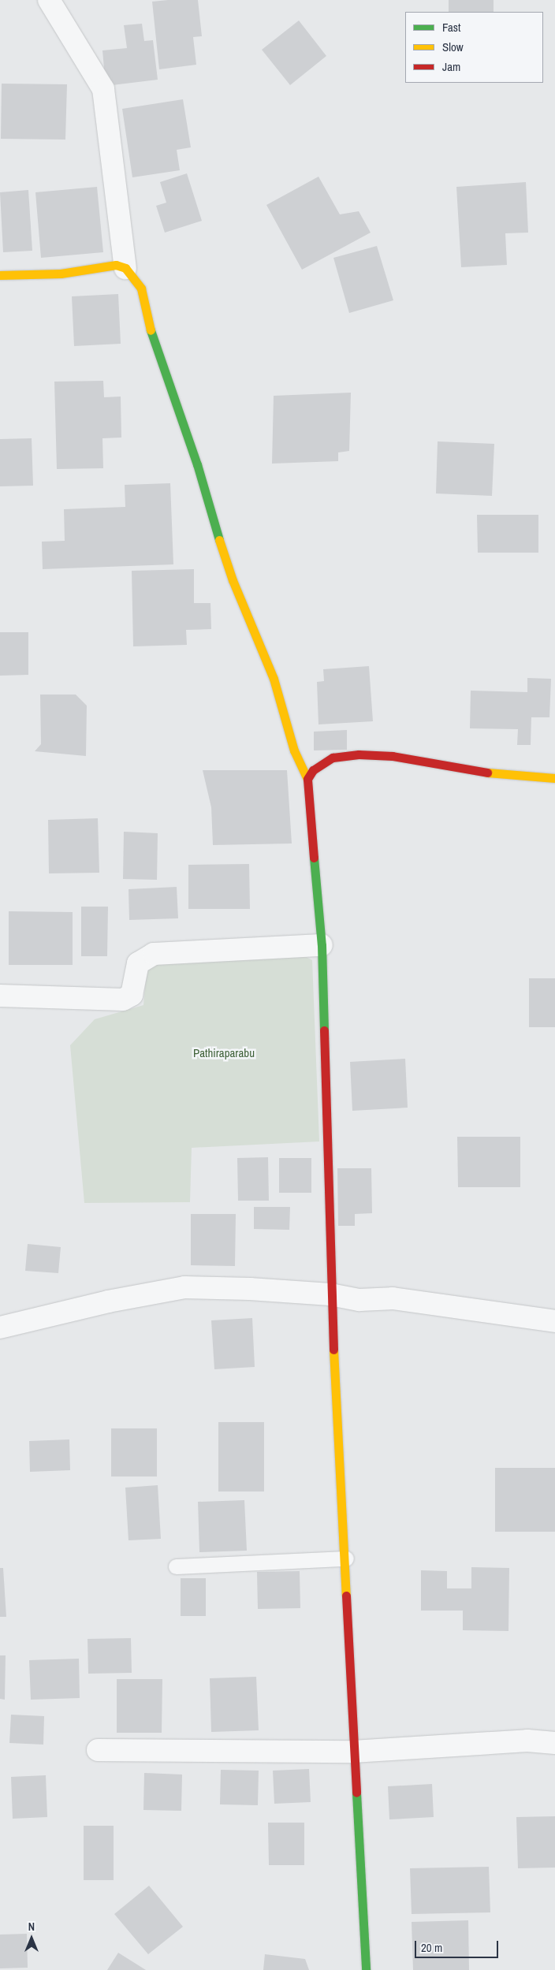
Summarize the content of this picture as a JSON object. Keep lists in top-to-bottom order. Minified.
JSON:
{"parks":["Pathiraparabu"],"legend":["Fast","Slow","Jam"],"scale_bar":"20 m","north":"top"}
